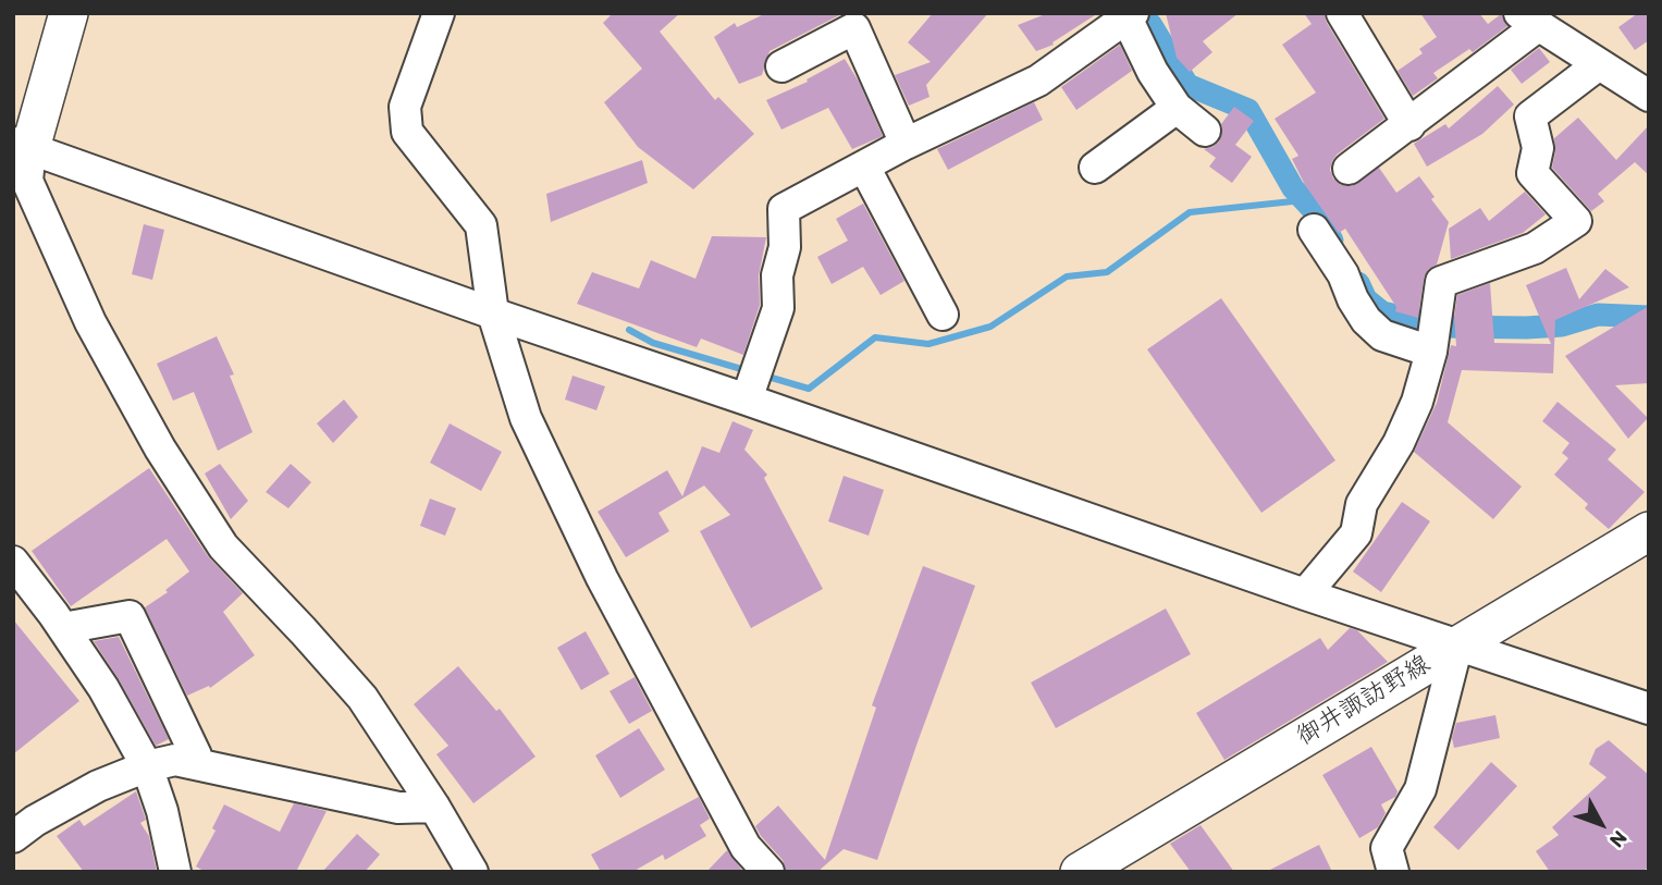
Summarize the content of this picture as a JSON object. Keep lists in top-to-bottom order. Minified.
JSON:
{"streets":{"main road":["御井諏訪野線"]},"north":"bottom right"}
